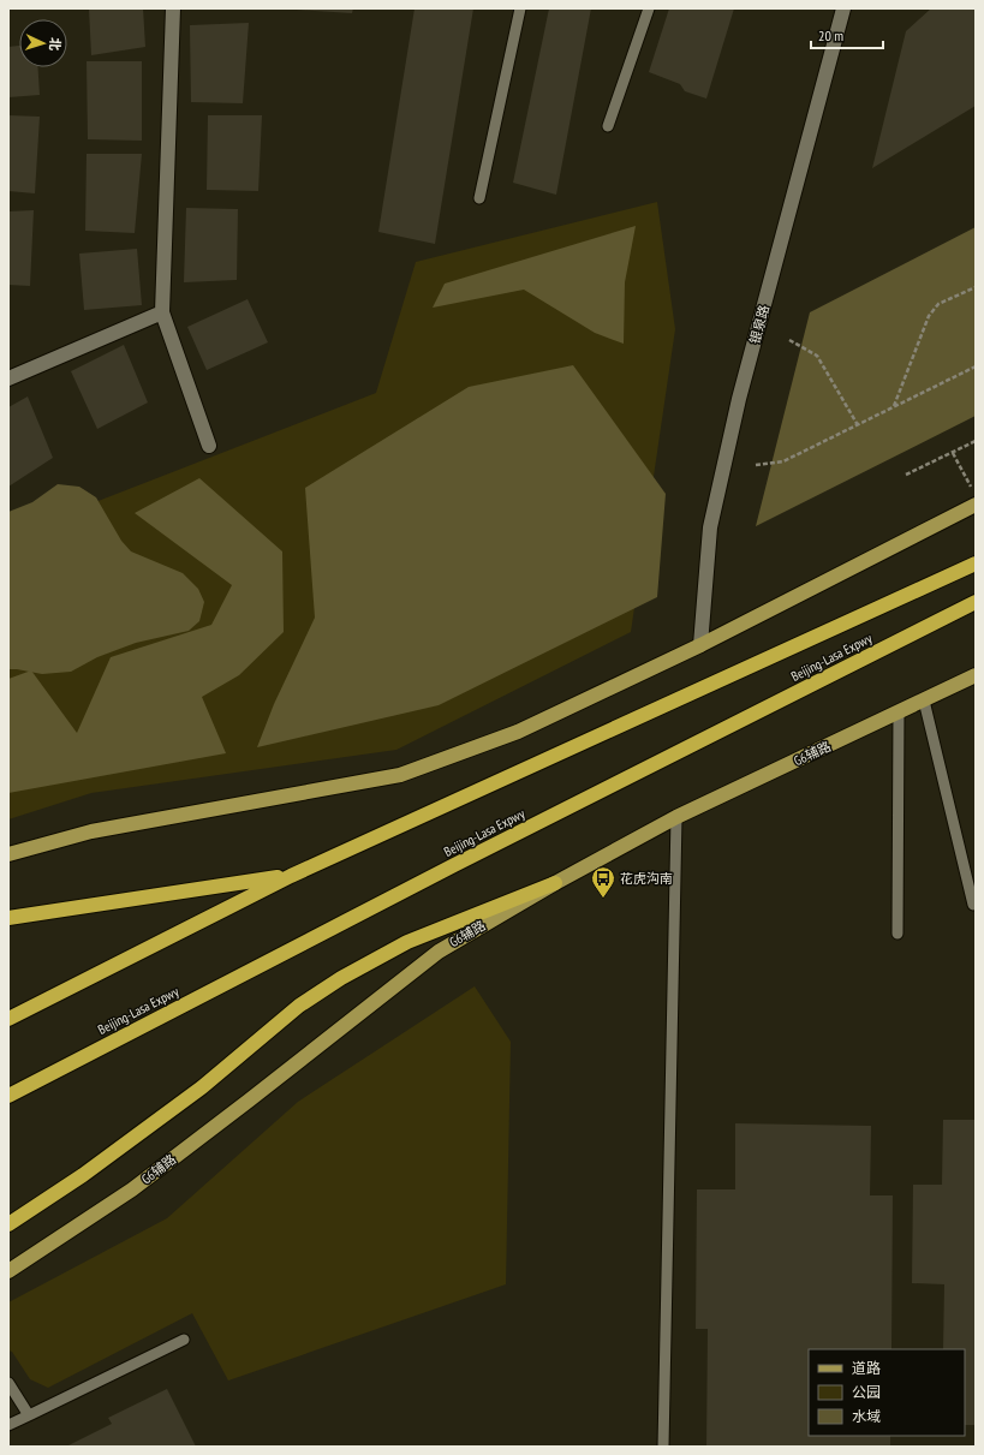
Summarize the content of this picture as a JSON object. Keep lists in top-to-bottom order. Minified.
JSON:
{"streets":{"highway":["Beijing-Lasa Expwy"],"main road":["银泉路","G6辅路"]},"places":{"bus stop":["花虎沟南"]},"legend":["道路","公园","水域"],"scale_bar":"20 m","north":"right"}
